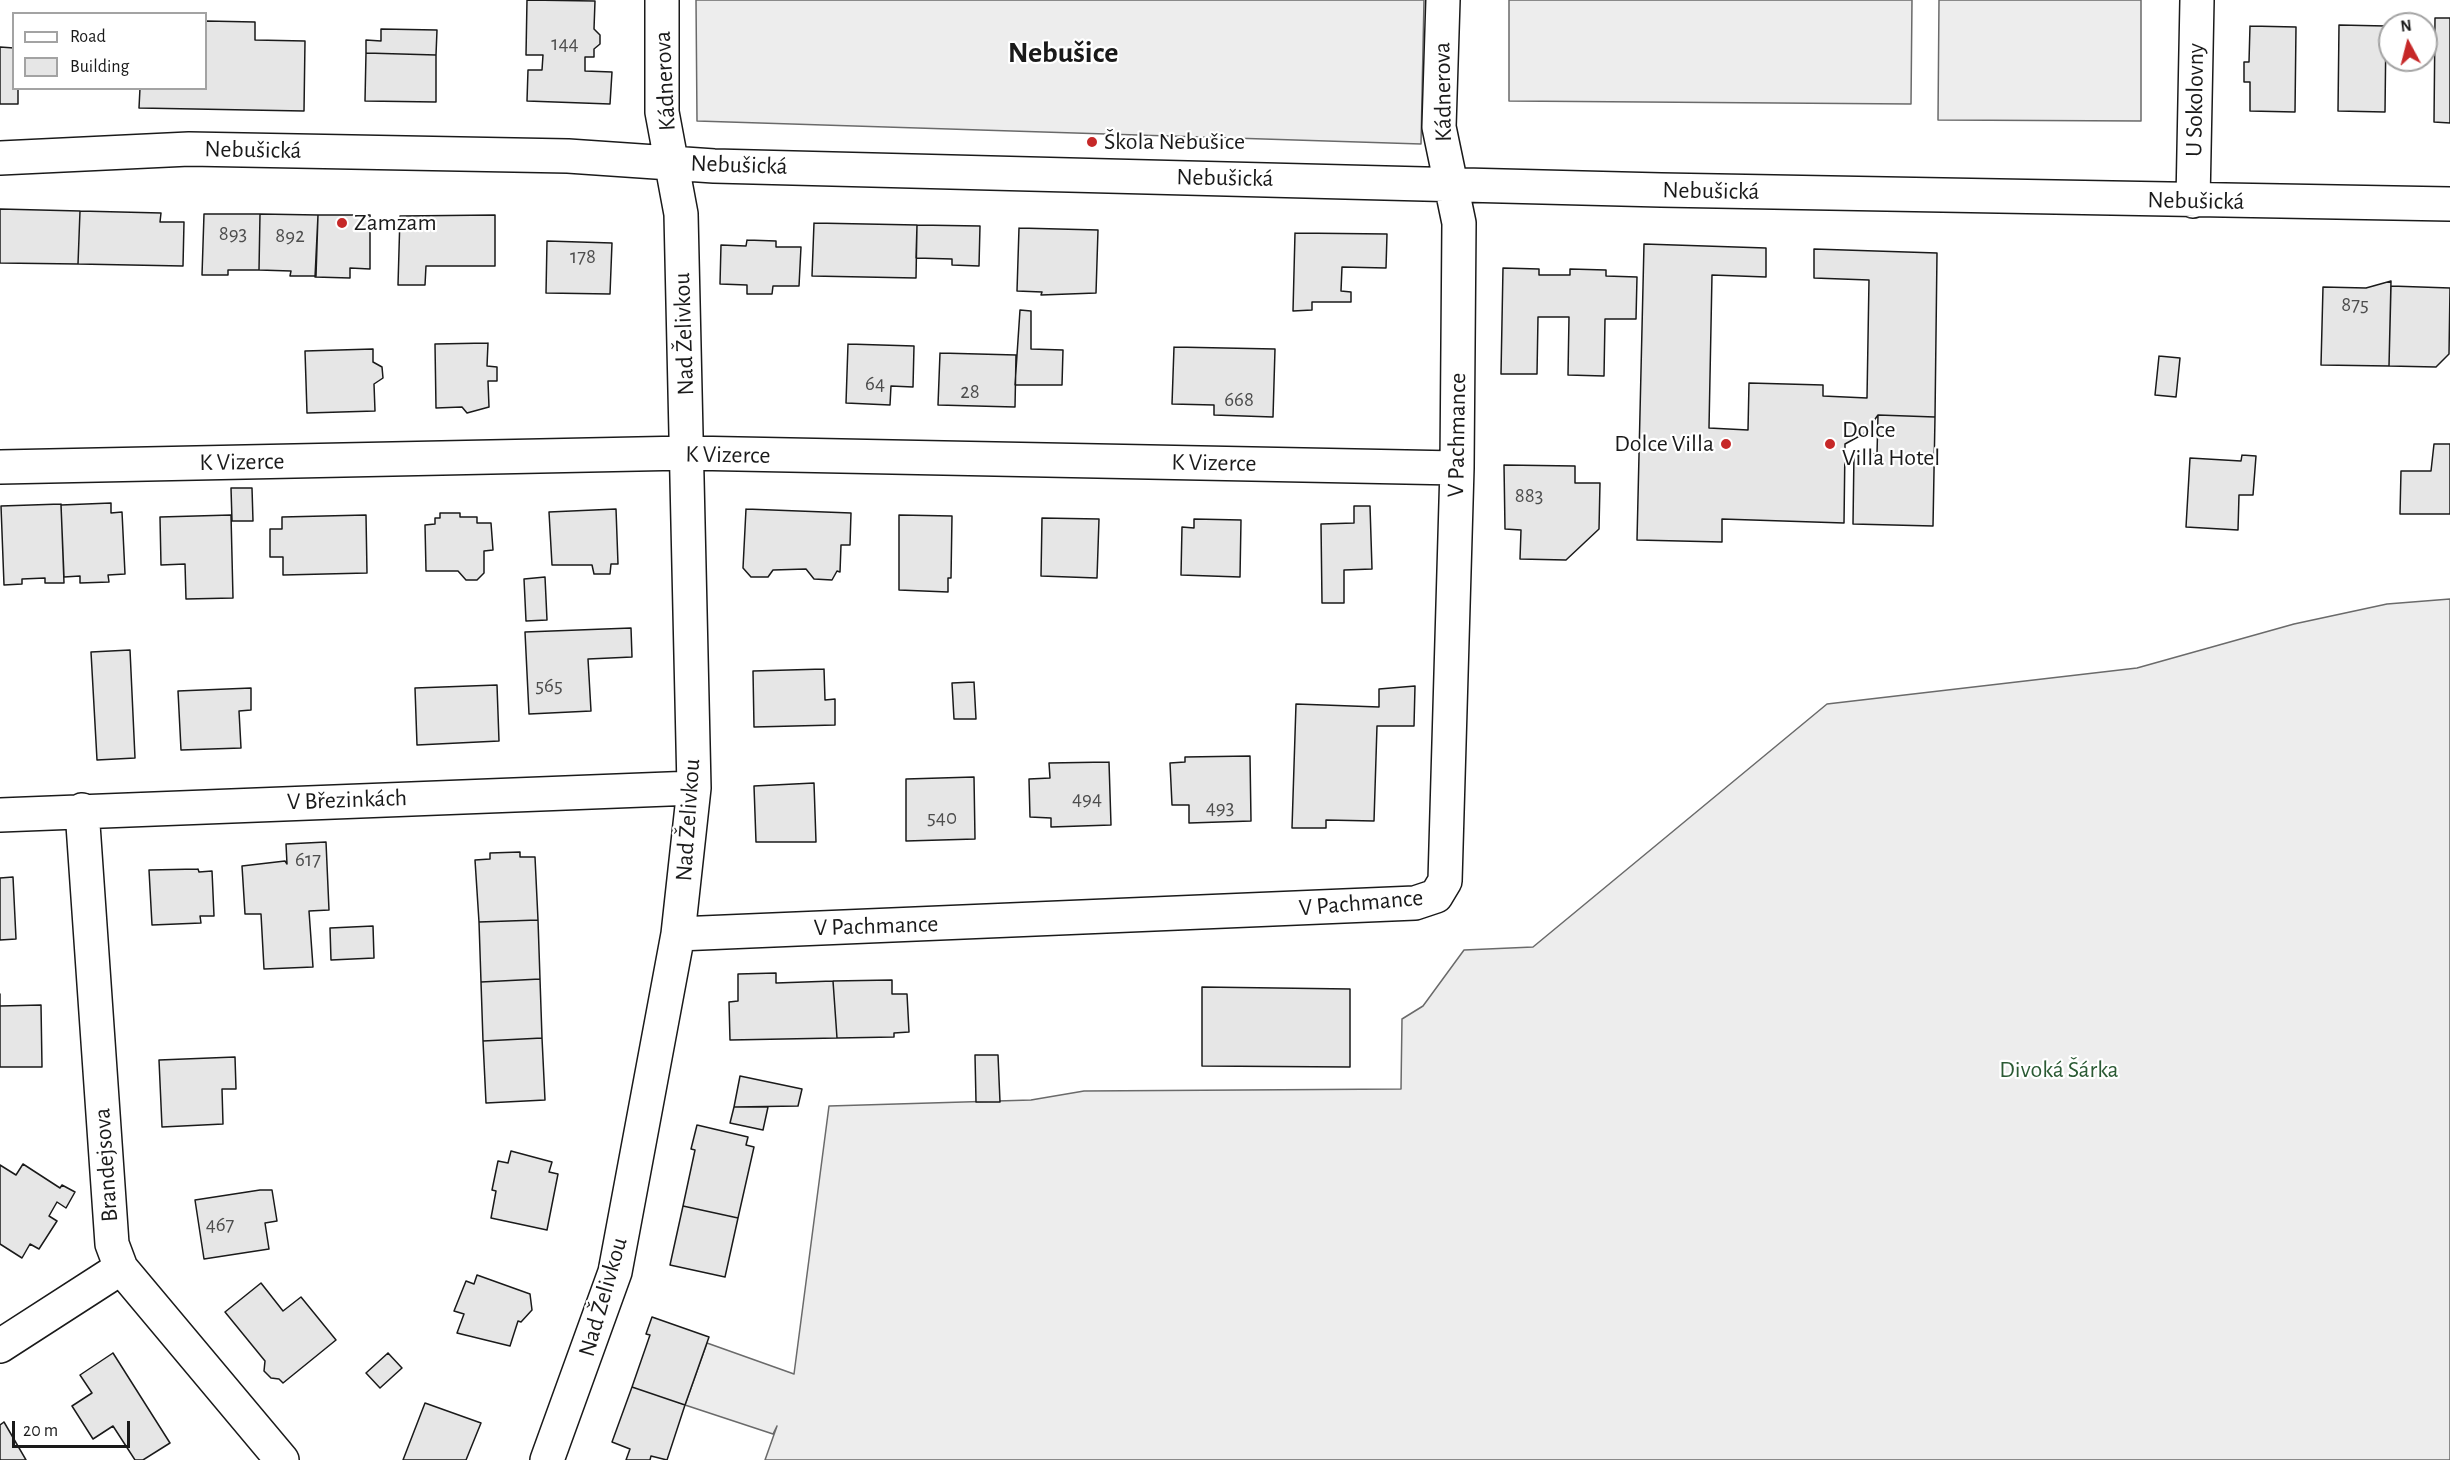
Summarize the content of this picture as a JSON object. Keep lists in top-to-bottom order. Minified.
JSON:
{"streets":{"street":["Kádnerova","U Sokolovny","Nebušická","Nad Želivkou","V Pachmance","K Vizerce","V Březinkách","Brandejsova"]},"crossings":[["Kádnerova","Nebušická"],["Kádnerova","Nad Želivkou"],["Kádnerova","V Pachmance"],["U Sokolovny","Nebušická"],["Nebušická","Nad Želivkou"],["Nebušická","V Pachmance"],["Nad Želivkou","V Pachmance"],["Nad Želivkou","K Vizerce"],["Nad Želivkou","V Březinkách"],["V Pachmance","K Vizerce"],["V Březinkách","Brandejsova"]],"districts":["Nebušice"],"parks":["Divoká Šárka"],"places":["Škola Nebušice","Zamzam","Dolce Villa","Dolce Villa Hotel"],"house_numbers":["144","893","892","178","875","64","28","668","883","565","494","493","540","617","467"],"legend":["Road","Building"],"scale_bar":"20 m","north":"top"}
